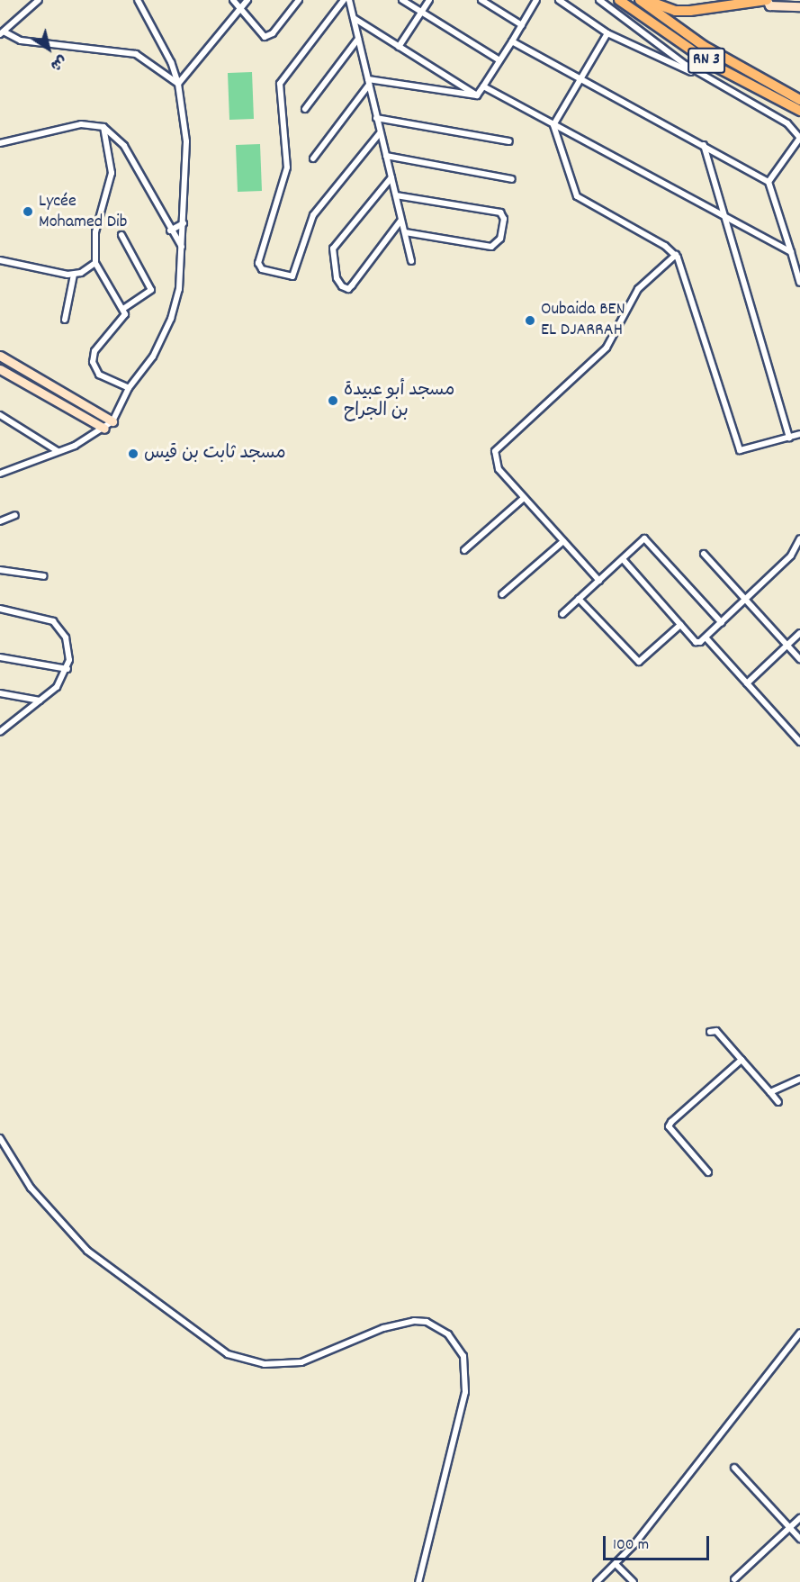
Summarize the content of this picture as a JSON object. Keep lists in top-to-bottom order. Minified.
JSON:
{"streets":{"highway":["RN 3"]},"places":["Lycée Mohamed Dib","Oubaida BEN EL DJARRAH","مسجد أبو عبيدة بن الجراح","مسجد ثابت بن قيس"],"scale_bar":"100 m","north":"bottom right"}
